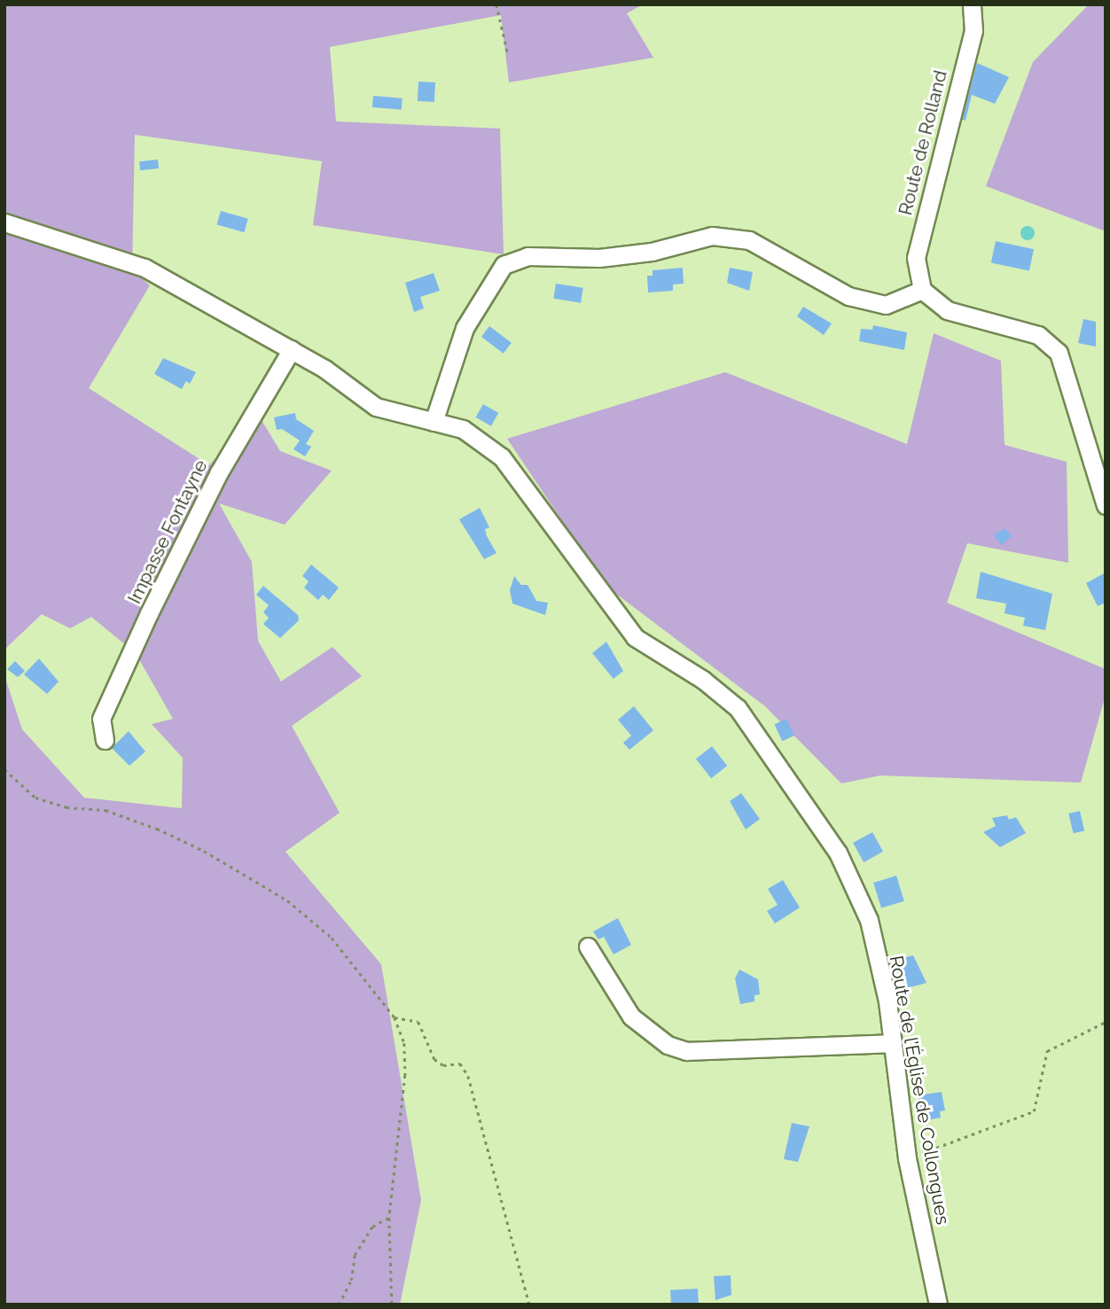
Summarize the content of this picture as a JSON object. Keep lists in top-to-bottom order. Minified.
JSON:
{"streets":{"street":["Route de Rolland","Impasse Fontayne","Route de l’Église de Collongues"]},"crossings":[["Impasse Fontayne","Route de l’Église de Collongues"]]}
